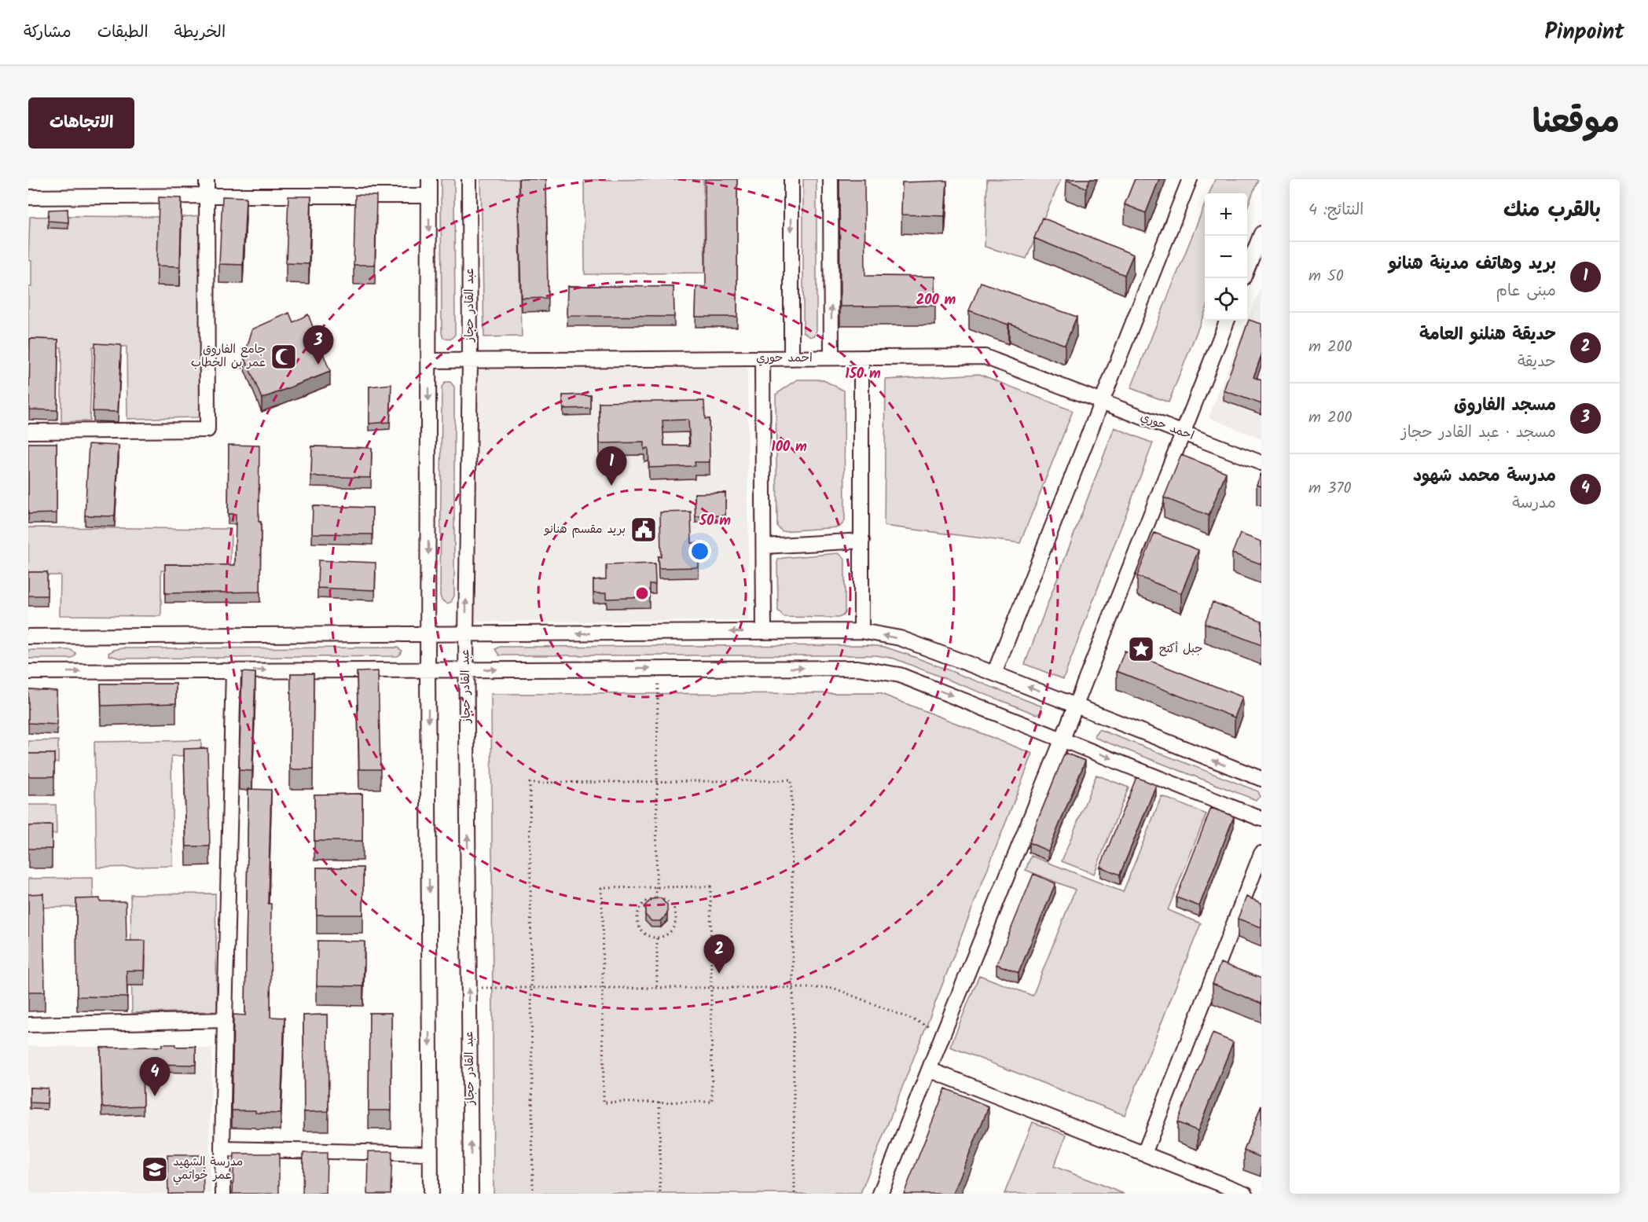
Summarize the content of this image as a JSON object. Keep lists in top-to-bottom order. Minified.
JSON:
{"streets":{"street":["عبد القادر حجاز","احمد حوري"]},"crossings":[["عبد القادر حجاز","احمد حوري"]],"places":{"mosque":["جامع الفاروق عمر بن الخطاب"],"public building":["بريد مقسم هنانو"],"place":["جبل أكتح"],"school or university":["مدرسة الشهيد عمر خواتمي"]},"page":{"header":"Pinpoint","nav":["الخريطة","الطبقات","مشاركة"],"title":"موقعنا","buttons":"الاتجاهات","heading":["بالقرب منك","النتائج: 4"],"map_buttons":["+","−"],"list":[{"mark":"1","name":"بريد وهاتف مدينة هنانو","note":"مبنى عام","value":"50 m"},{"mark":"2","name":"حديقة هنلنو العامة","note":"حديقة","value":"200 m"},{"mark":"3","name":"مسجد الفاروق","note":"مسجد · عبد القادر حجاز","value":"200 m"},{"mark":"4","name":"مدرسة محمد شهود","note":"مدرسة","value":"370 m"}],"pins":["3","1","2","4"]},"rings":["200 m","150 m","100 m","50 m"]}
